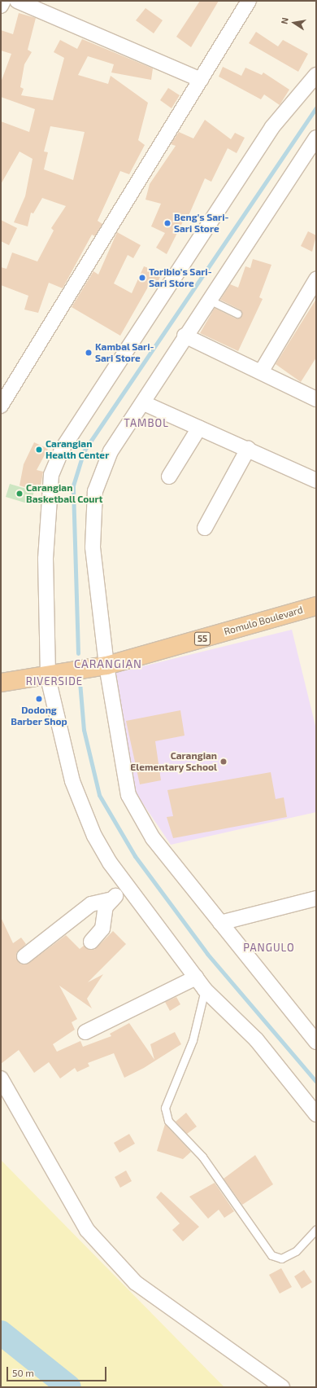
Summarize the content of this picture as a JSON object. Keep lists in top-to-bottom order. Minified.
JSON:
{"streets":{"highway":["Romulo Boulevard","55"]},"districts":["TAMBOL","CARANGIAN","RIVERSIDE","PANGULO"],"places":["Beng's Sari- Sari Store","Toribio's Sari- Sari Store","Kambal Sari- Sari Store","Carangian Health Center","Carangian Basketball Court","Dodong Barber Shop","Carangian Elementary School"],"scale_bar":"50 m","north":"left"}
